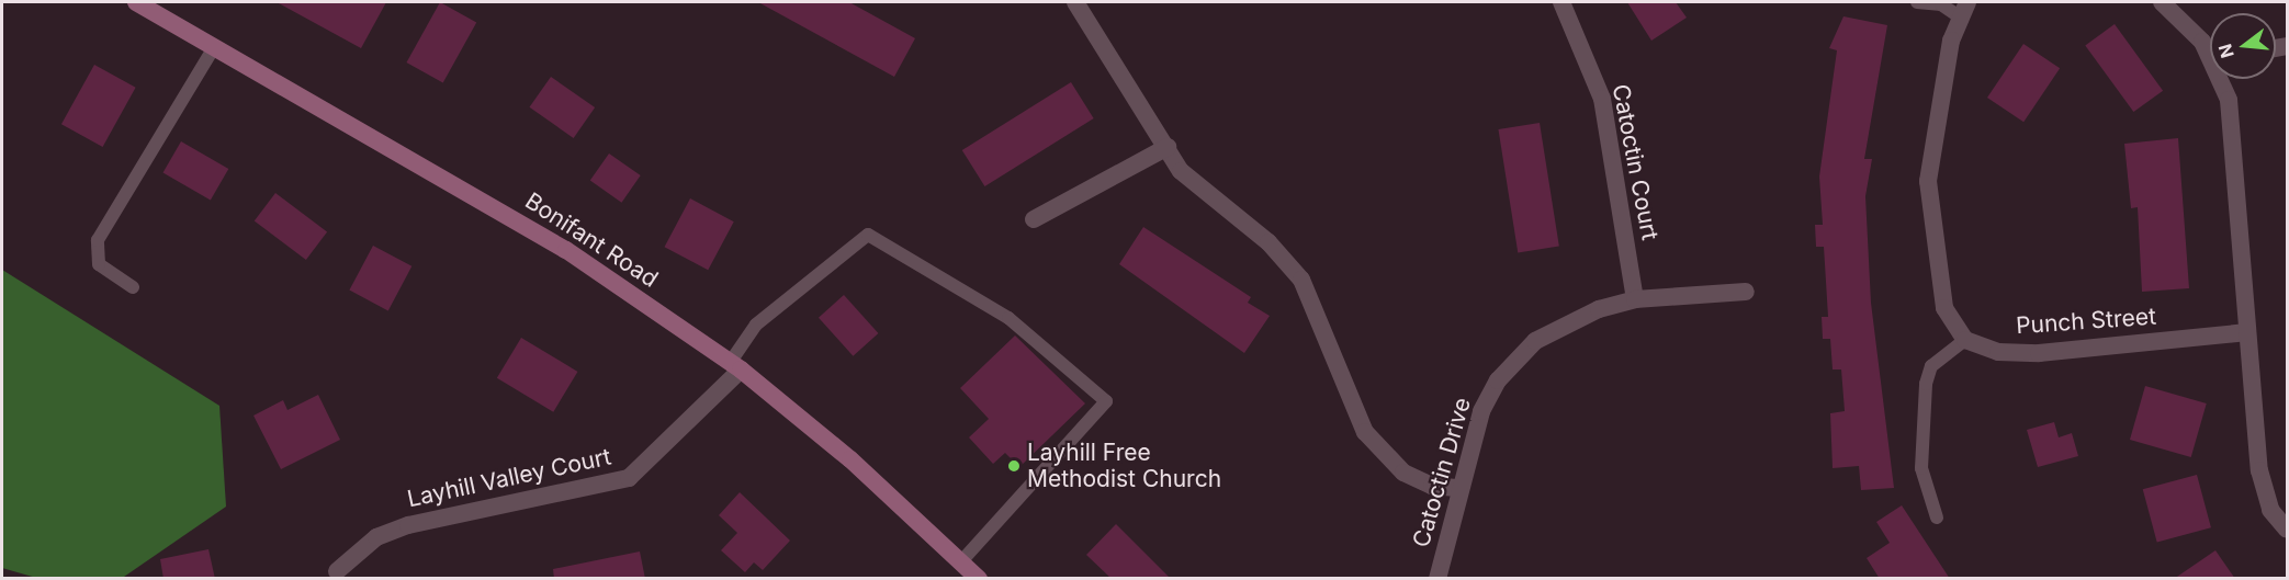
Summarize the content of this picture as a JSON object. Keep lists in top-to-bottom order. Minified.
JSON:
{"streets":{"main road":["Bonifant Road"],"street":["Catoctin Court","Punch Street","Catoctin Drive","Layhill Valley Court"]},"crossings":[["Catoctin Court","Catoctin Drive"],["Bonifant Road","Layhill Valley Court"]],"places":["Layhill Free Methodist Church"],"north":"left"}
